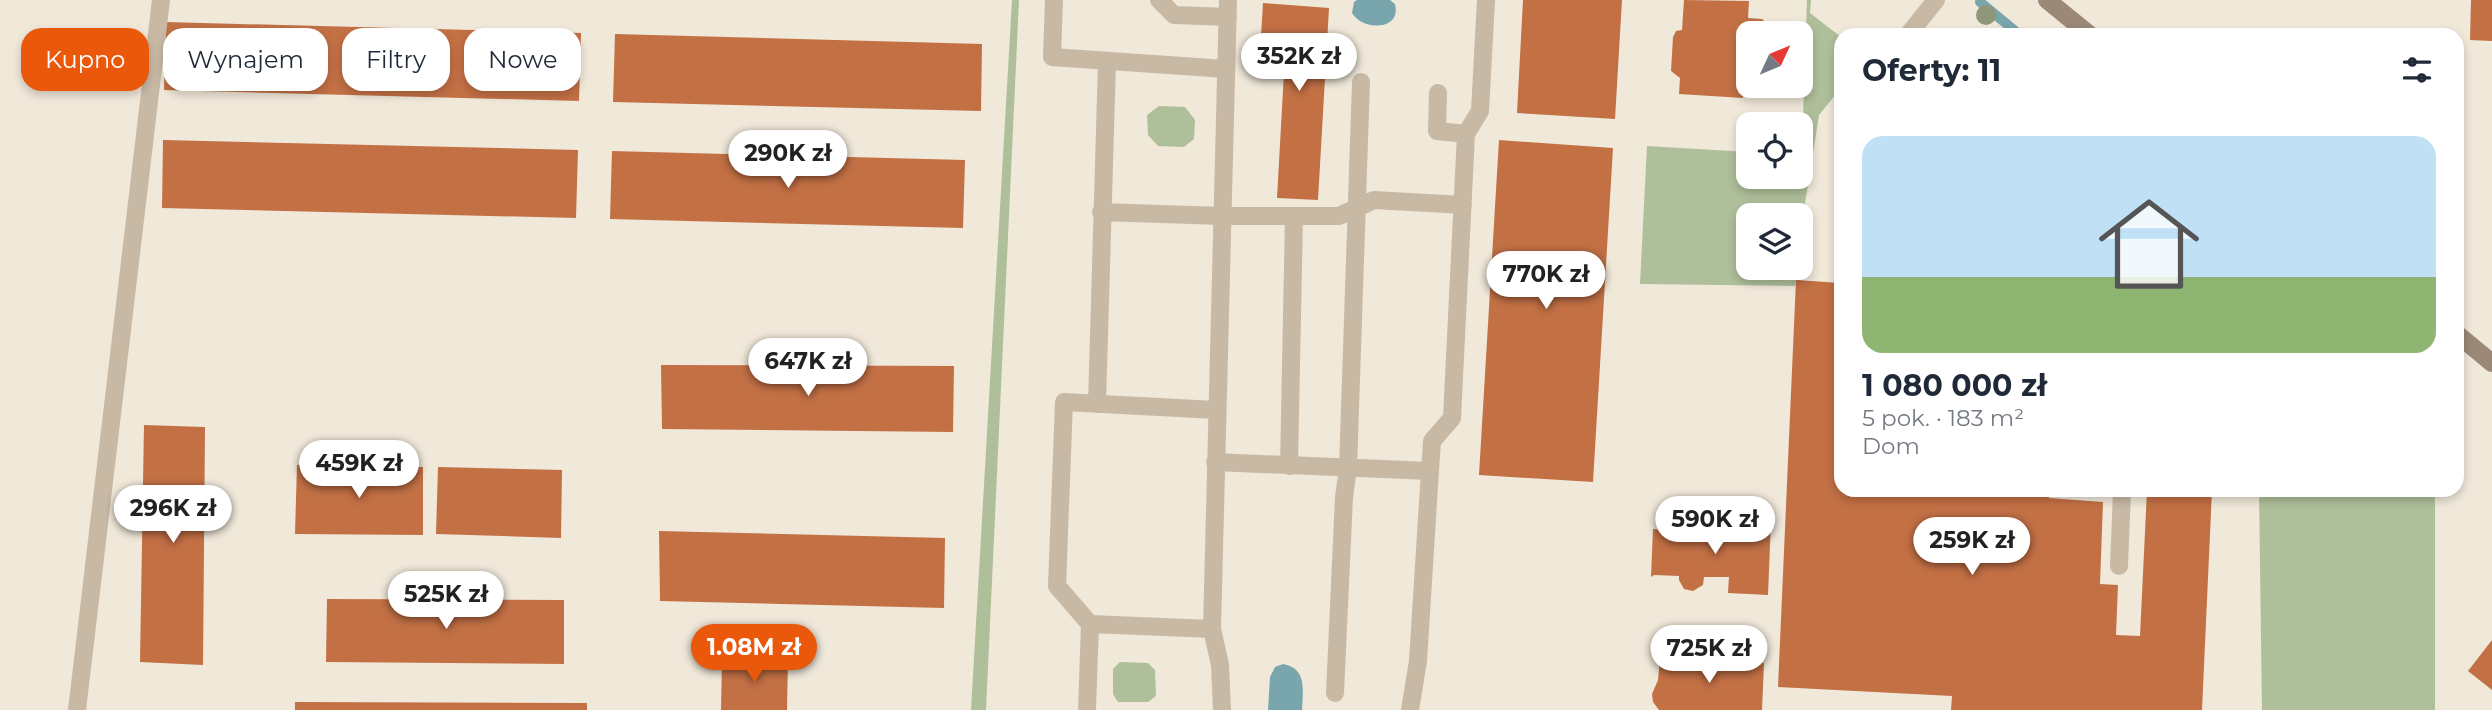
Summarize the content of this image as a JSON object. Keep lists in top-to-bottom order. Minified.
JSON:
{"north":"top right","page":{"chip":["Kupno","Wynajem","Filtry","Nowe"],"heading":"Oferty: 11","price":["352K zł","290K zł","770K zł","647K zł","459K zł","296K zł","590K zł","259K zł","525K zł","1.08M zł","725K zł"],"list":[{"name":"1 080 000 zł","note":"5 pok. · 183 m² · Dom"}]}}
